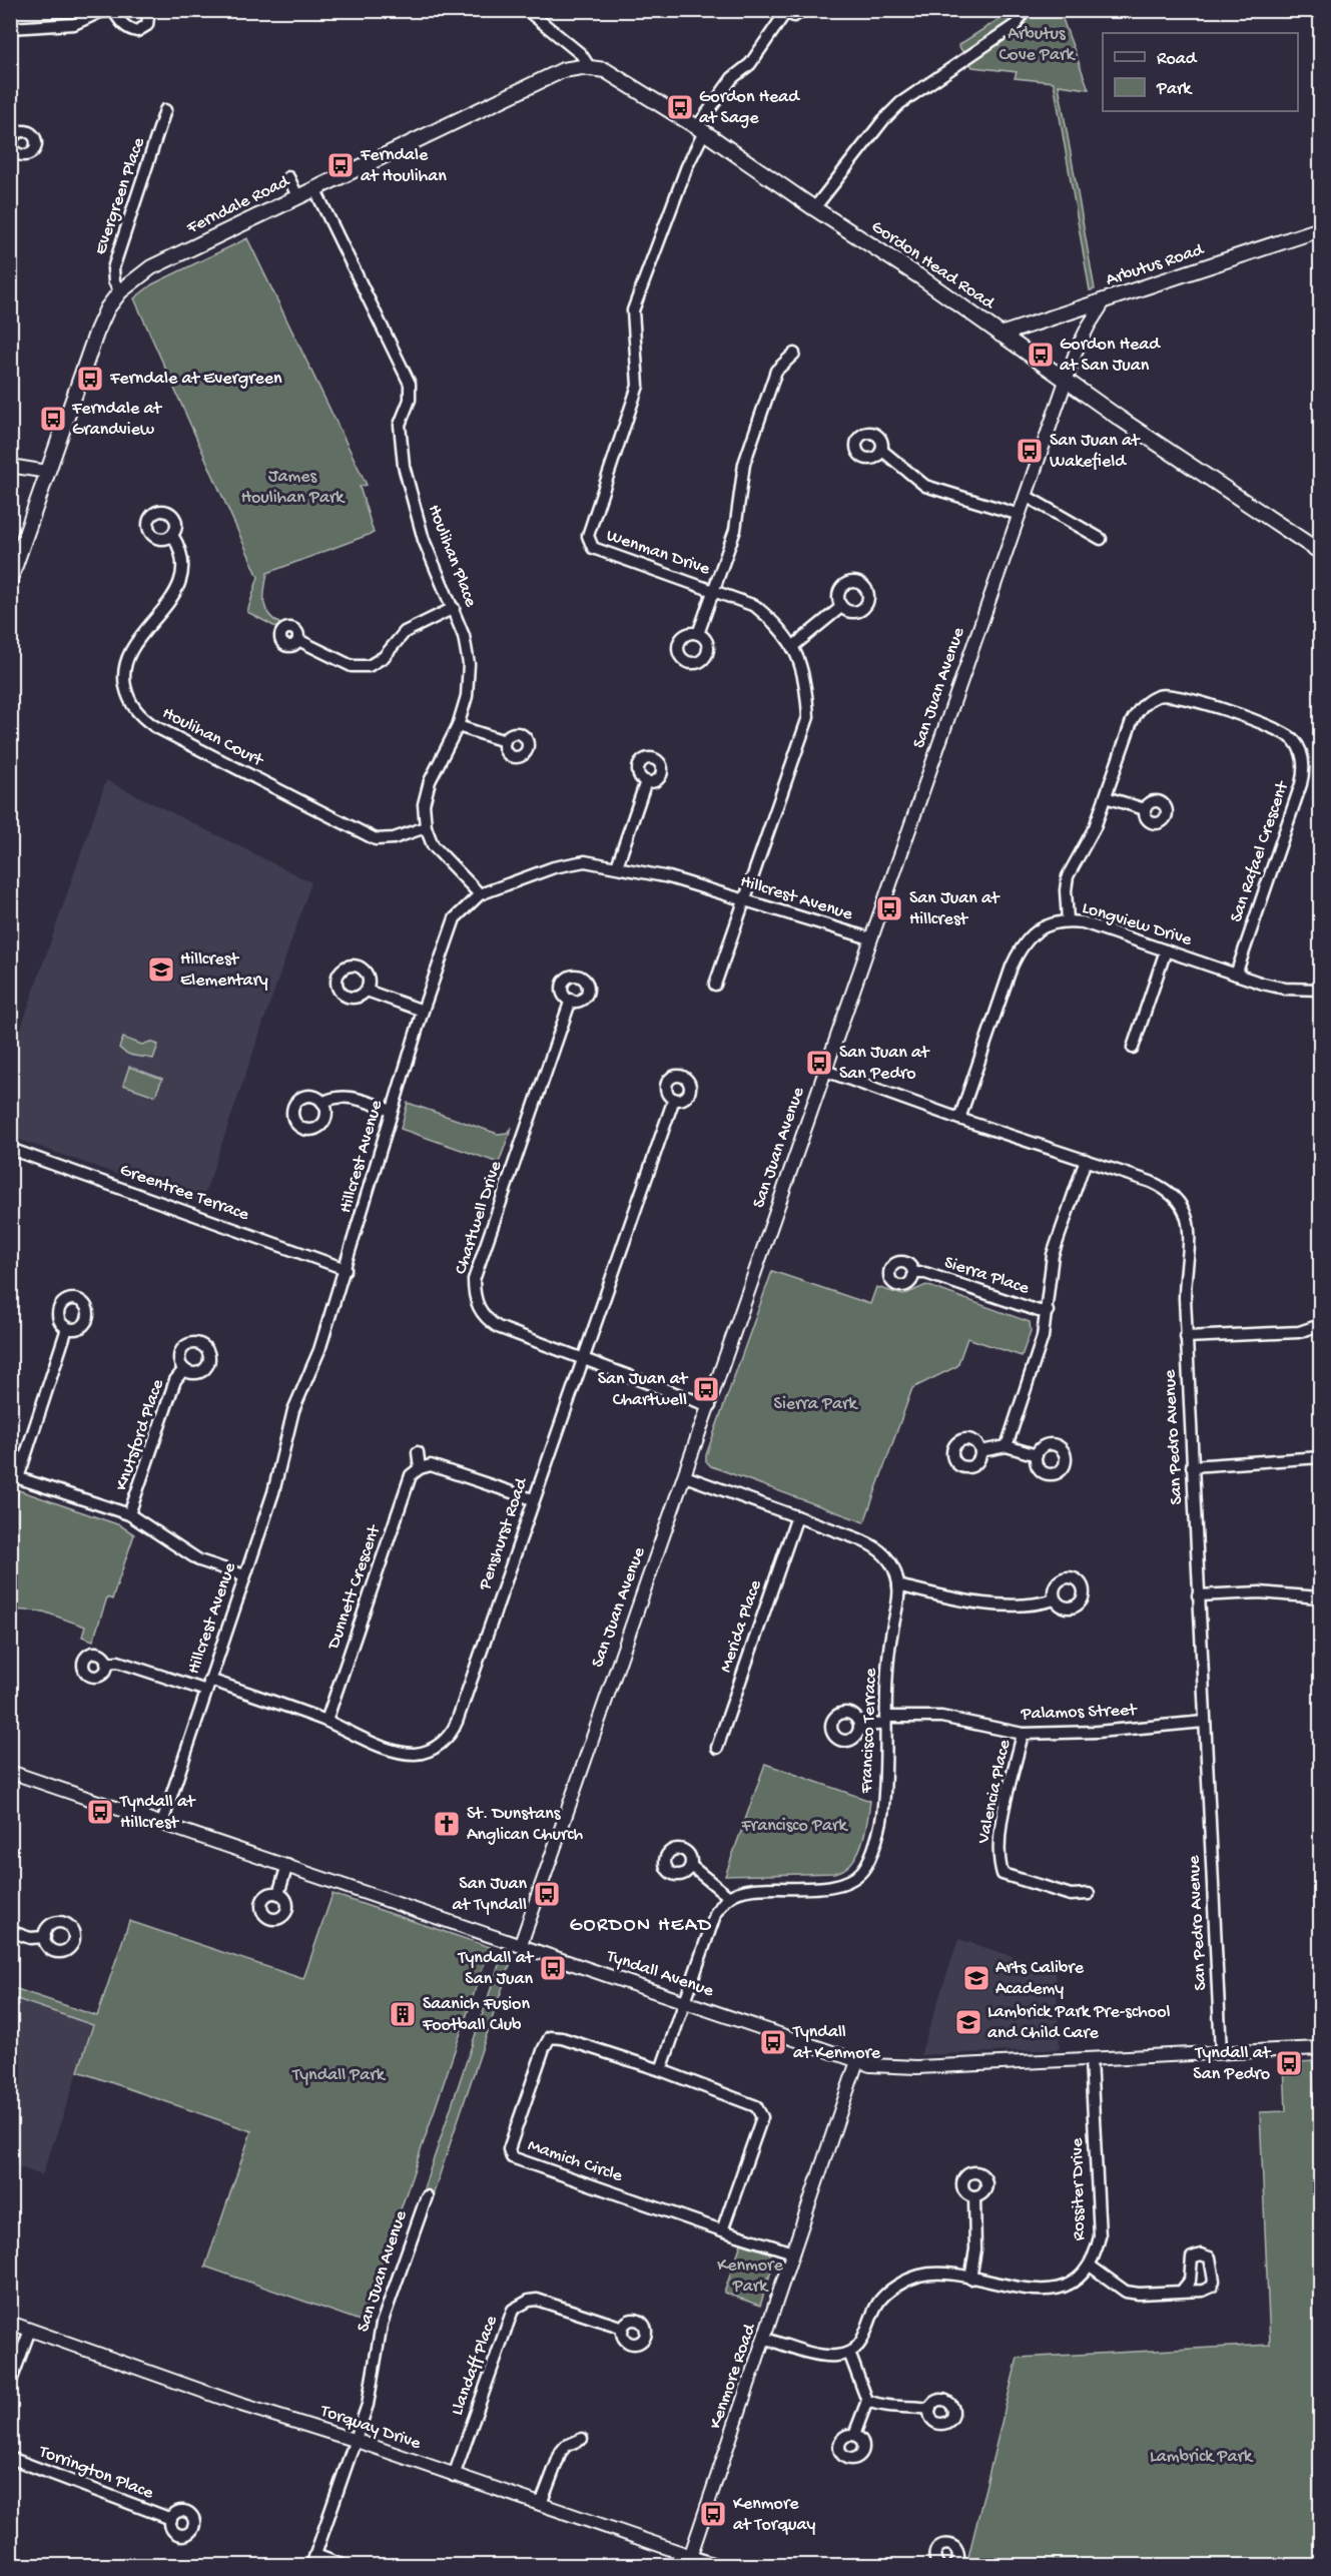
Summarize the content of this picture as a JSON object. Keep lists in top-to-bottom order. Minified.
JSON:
{"streets":{"main road":["Ferndale Road","Gordon Head Road","Arbutus Road"],"street":["Evergreen Place","Wenman Drive","Houlihan Place","San Juan Avenue","Houlihan Court","San Rafael Crescent","Hillcrest Avenue","Longview Drive","Greentree Terrace","Chartwell Drive","Sierra Place","Knutsford Place","San Pedro Avenue","Penshurst Road","Dunnett Crescent","Merida Place","Palamos Street","Francisco Terrace","Valencia Place","Tyndall Avenue","Mamich Circle","Rossiter Drive","Llandaff Place","Kenmore Road","Torquay Drive","Torrington Place"]},"crossings":[["Evergreen Place","Ferndale Road"],["Ferndale Road","Gordon Head Road"],["Ferndale Road","Houlihan Place"],["Gordon Head Road","Arbutus Road"],["Gordon Head Road","Wenman Drive"],["Gordon Head Road","San Juan Avenue"],["Arbutus Road","San Juan Avenue"],["Wenman Drive","Hillcrest Avenue"],["Houlihan Place","Houlihan Court"],["Houlihan Place","Hillcrest Avenue"],["San Juan Avenue","Hillcrest Avenue"],["San Juan Avenue","Chartwell Drive"],["San Juan Avenue","San Pedro Avenue"],["San Juan Avenue","Tyndall Avenue"],["San Juan Avenue","Torquay Drive"],["San Rafael Crescent","Longview Drive"],["Hillcrest Avenue","Greentree Terrace"],["Hillcrest Avenue","Penshurst Road"],["Hillcrest Avenue","Tyndall Avenue"],["Longview Drive","San Pedro Avenue"],["Chartwell Drive","Penshurst Road"],["San Pedro Avenue","Palamos Street"],["San Pedro Avenue","Tyndall Avenue"],["Penshurst Road","Dunnett Crescent"],["Palamos Street","Francisco Terrace"],["Palamos Street","Valencia Place"],["Tyndall Avenue","Rossiter Drive"],["Tyndall Avenue","Kenmore Road"],["Mamich Circle","Kenmore Road"],["Llandaff Place","Torquay Drive"],["Kenmore Road","Torquay Drive"]],"districts":["GORDON HEAD"],"parks":["Arbutus Cove Park","James Houlihan Park","Sierra Park","Francisco Park","Tyndall Park","Kenmore Park","Lambrick Park"],"places":{"bus stop":["Gordon Head at Sage","Ferndale at Houlihan","Gordon Head at San Juan","Ferndale at Evergreen","Ferndale at Grandview","San Juan at Wakefield","San Juan at Hillcrest","San Juan at San Pedro","San Juan at Chartwell","Tyndall at Hillcrest","San Juan at Tyndall","Tyndall at San Juan","Tyndall at Kenmore","Tyndall at San Pedro","Kenmore at Torquay"],"school or university":["Hillcrest Elementary","Arts Calibre Academy","Lambrick Park Pre-school and Child Care"],"church":["St. Dunstans Anglican Church"],"building":["Saanich Fusion Football Club"]},"legend":["Road","Park"]}
